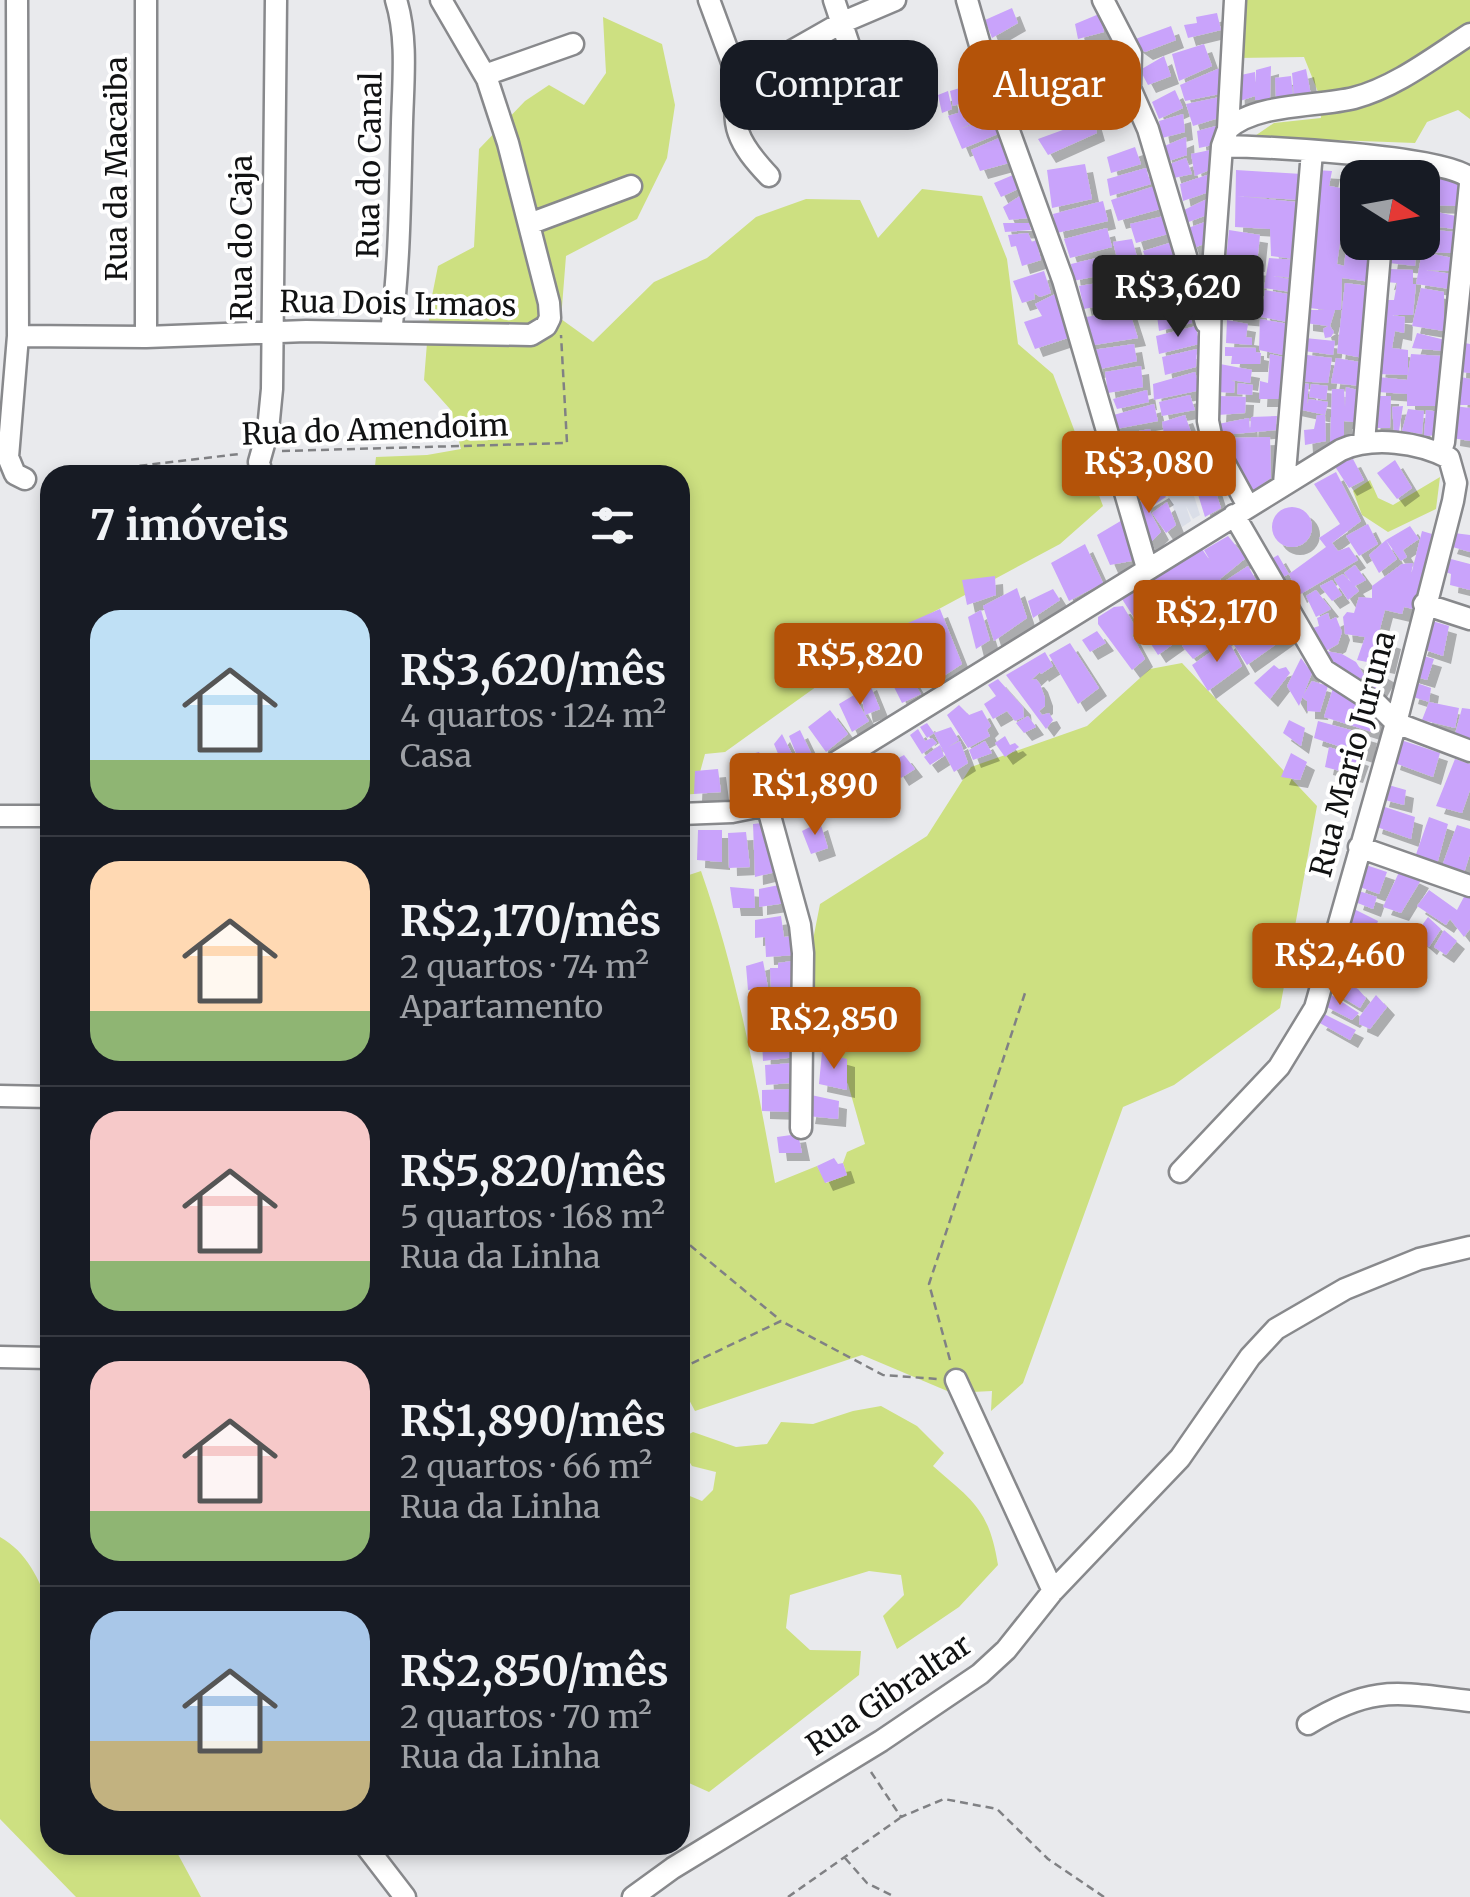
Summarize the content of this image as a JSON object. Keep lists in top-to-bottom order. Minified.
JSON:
{"streets":{"street":["Rua do Canal","Rua da Macaiba","Rua do Caja","Rua Dois Irmaos","Rua Mario Juruna","Rua Gibraltar"],"path":["Rua do Amendoim"]},"crossings":[["Rua do Canal","Rua Dois Irmaos"],["Rua da Macaiba","Rua Dois Irmaos"],["Rua do Caja","Rua Dois Irmaos"],["Rua do Caja","Rua do Amendoim"]],"north":"right","page":{"chip":["Comprar","Alugar"],"price":["R$3,620","R$3,080","R$2,170","R$5,820","R$1,890","R$2,460","R$2,850"],"heading":"7 imóveis","list":[{"name":"R$3,620/mês","note":"4 quartos · 124 m² · Casa"},{"name":"R$2,170/mês","note":"2 quartos · 74 m² · Apartamento"},{"name":"R$5,820/mês","note":"5 quartos · 168 m² · Rua da Linha"},{"name":"R$1,890/mês","note":"2 quartos · 66 m² · Rua da Linha"},{"name":"R$2,850/mês","note":"2 quartos · 70 m² · Rua da Linha"}]}}
